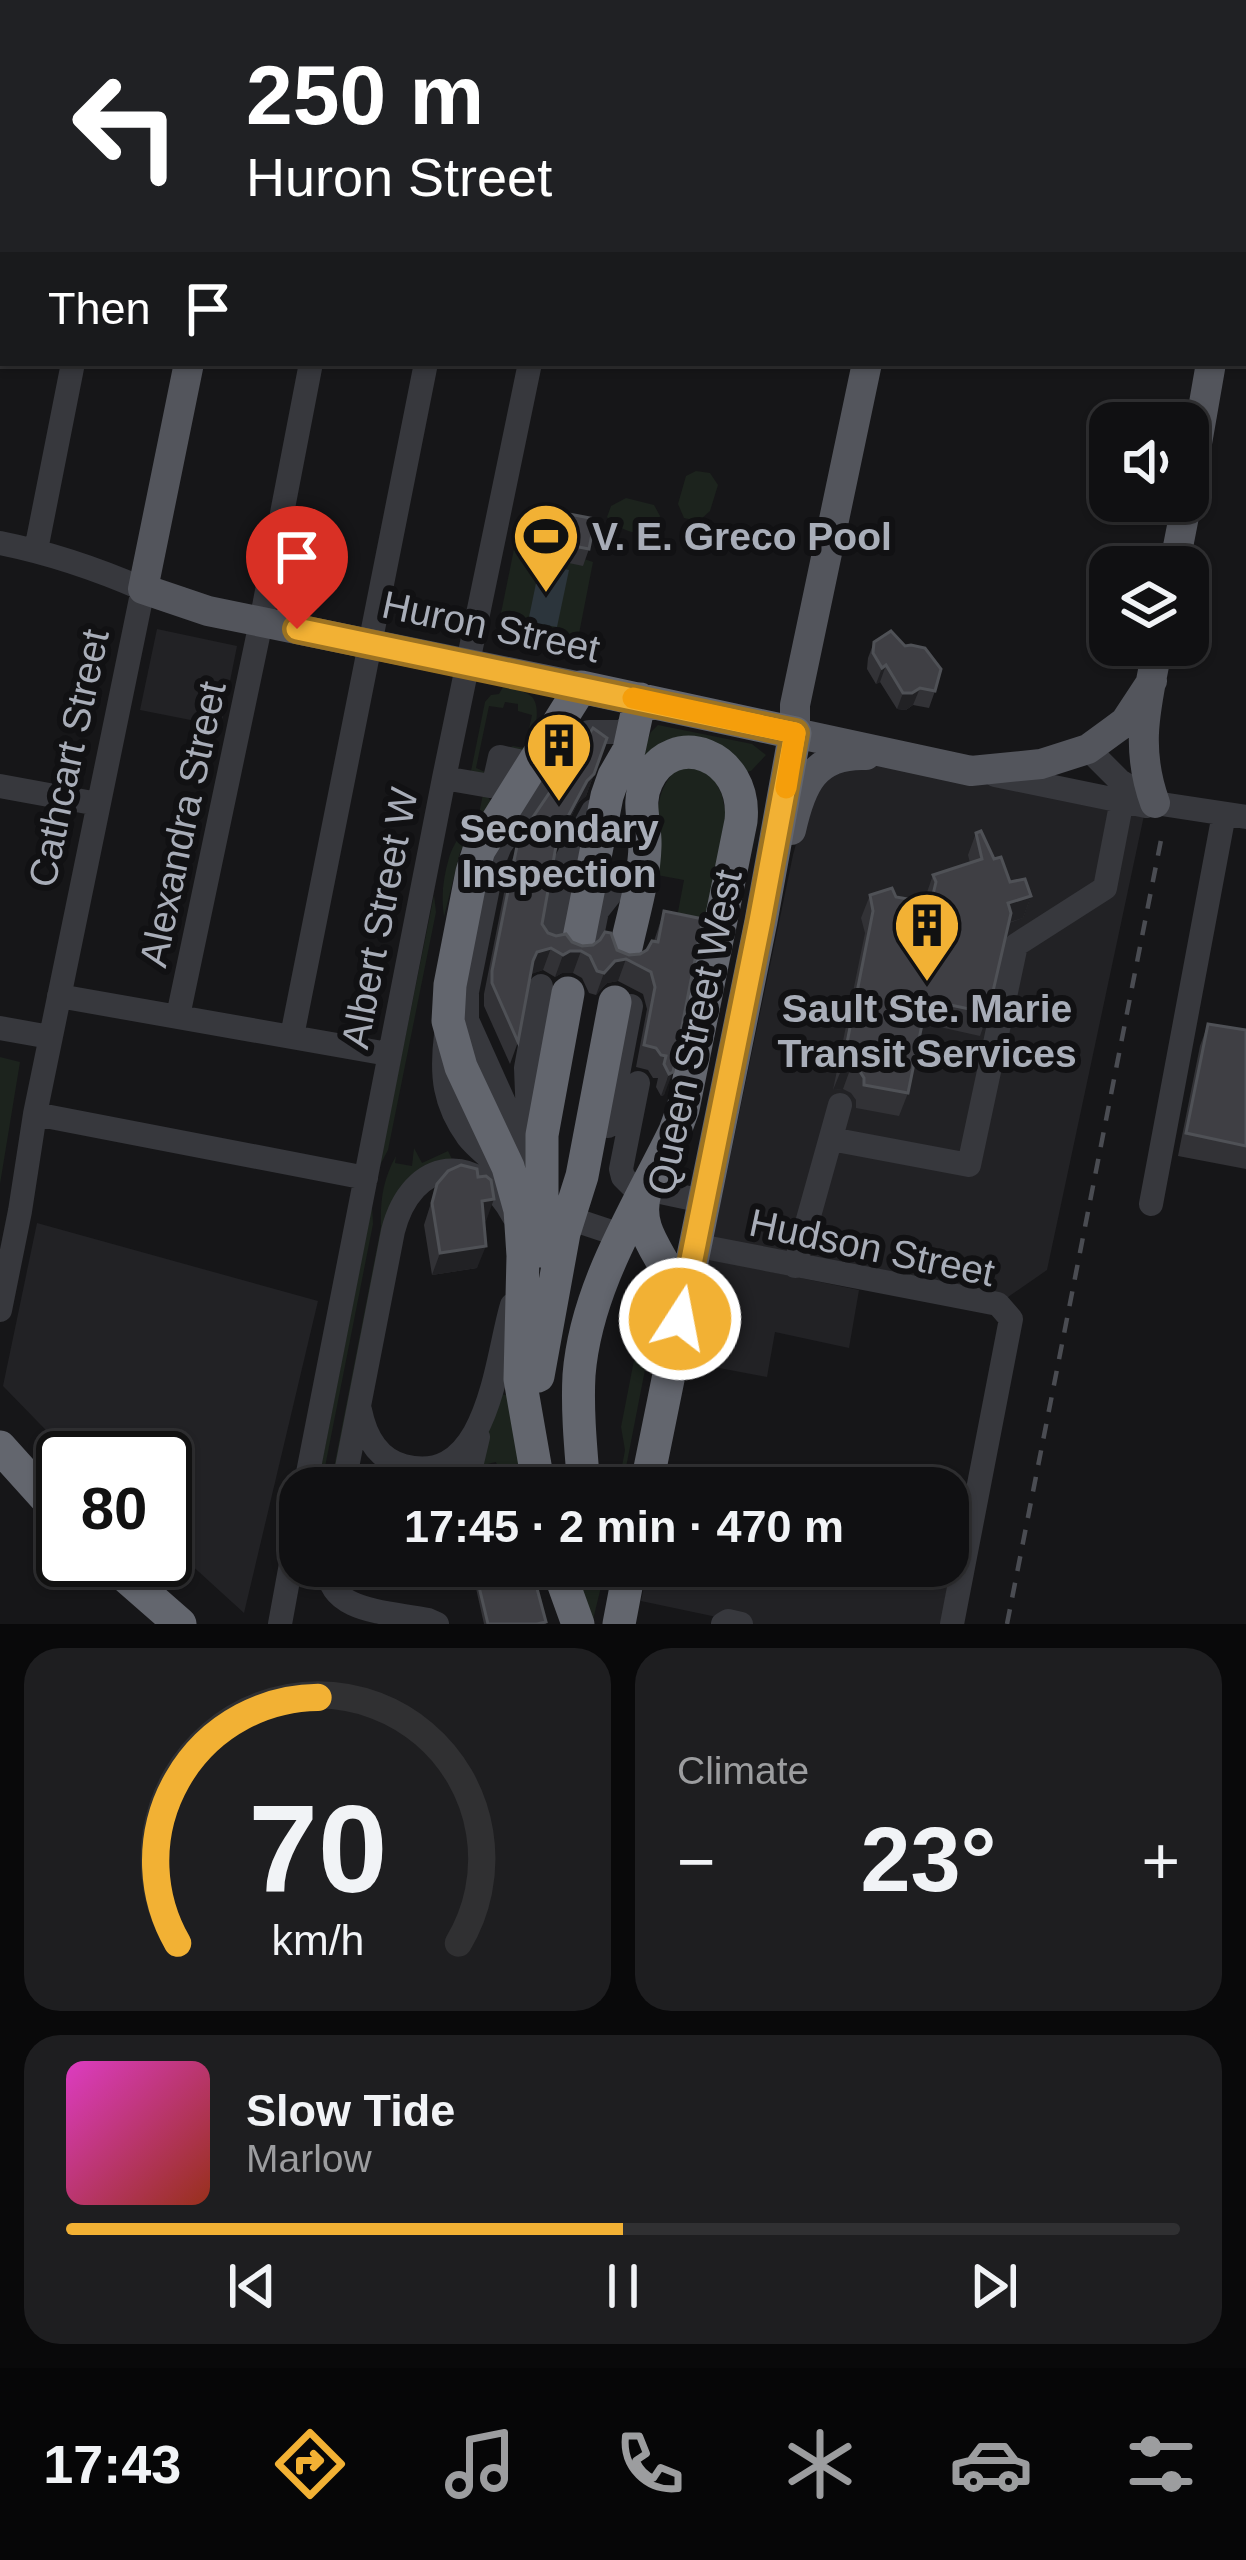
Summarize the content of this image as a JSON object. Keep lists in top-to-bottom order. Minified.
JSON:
{"streets":{"highway":["Huron Street","Queen Street West"],"main road":["Cathcart Street"],"street":["Alexandra Street","Albert Street W","Hudson Street"]},"crossings":[["Huron Street","Cathcart Street"],["Huron Street","Alexandra Street"],["Huron Street","Albert Street W"],["Huron Street","Queen Street West"],["Queen Street West","Hudson Street"]],"places":{"sports":["V. E. Greco Pool"],"building":["Secondary Inspection","Sault Ste. Marie Transit Services"]},"page":{"turn":["250 m","Huron Street"],"then":"Then","limit":"80","trip":"17:45 · 2 min · 470 m","tile":"Climate","heat":["−","23°","+"],"song":["Slow Tide","Marlow"],"tabs":"17:43","gauge":["70","km/h"]}}
